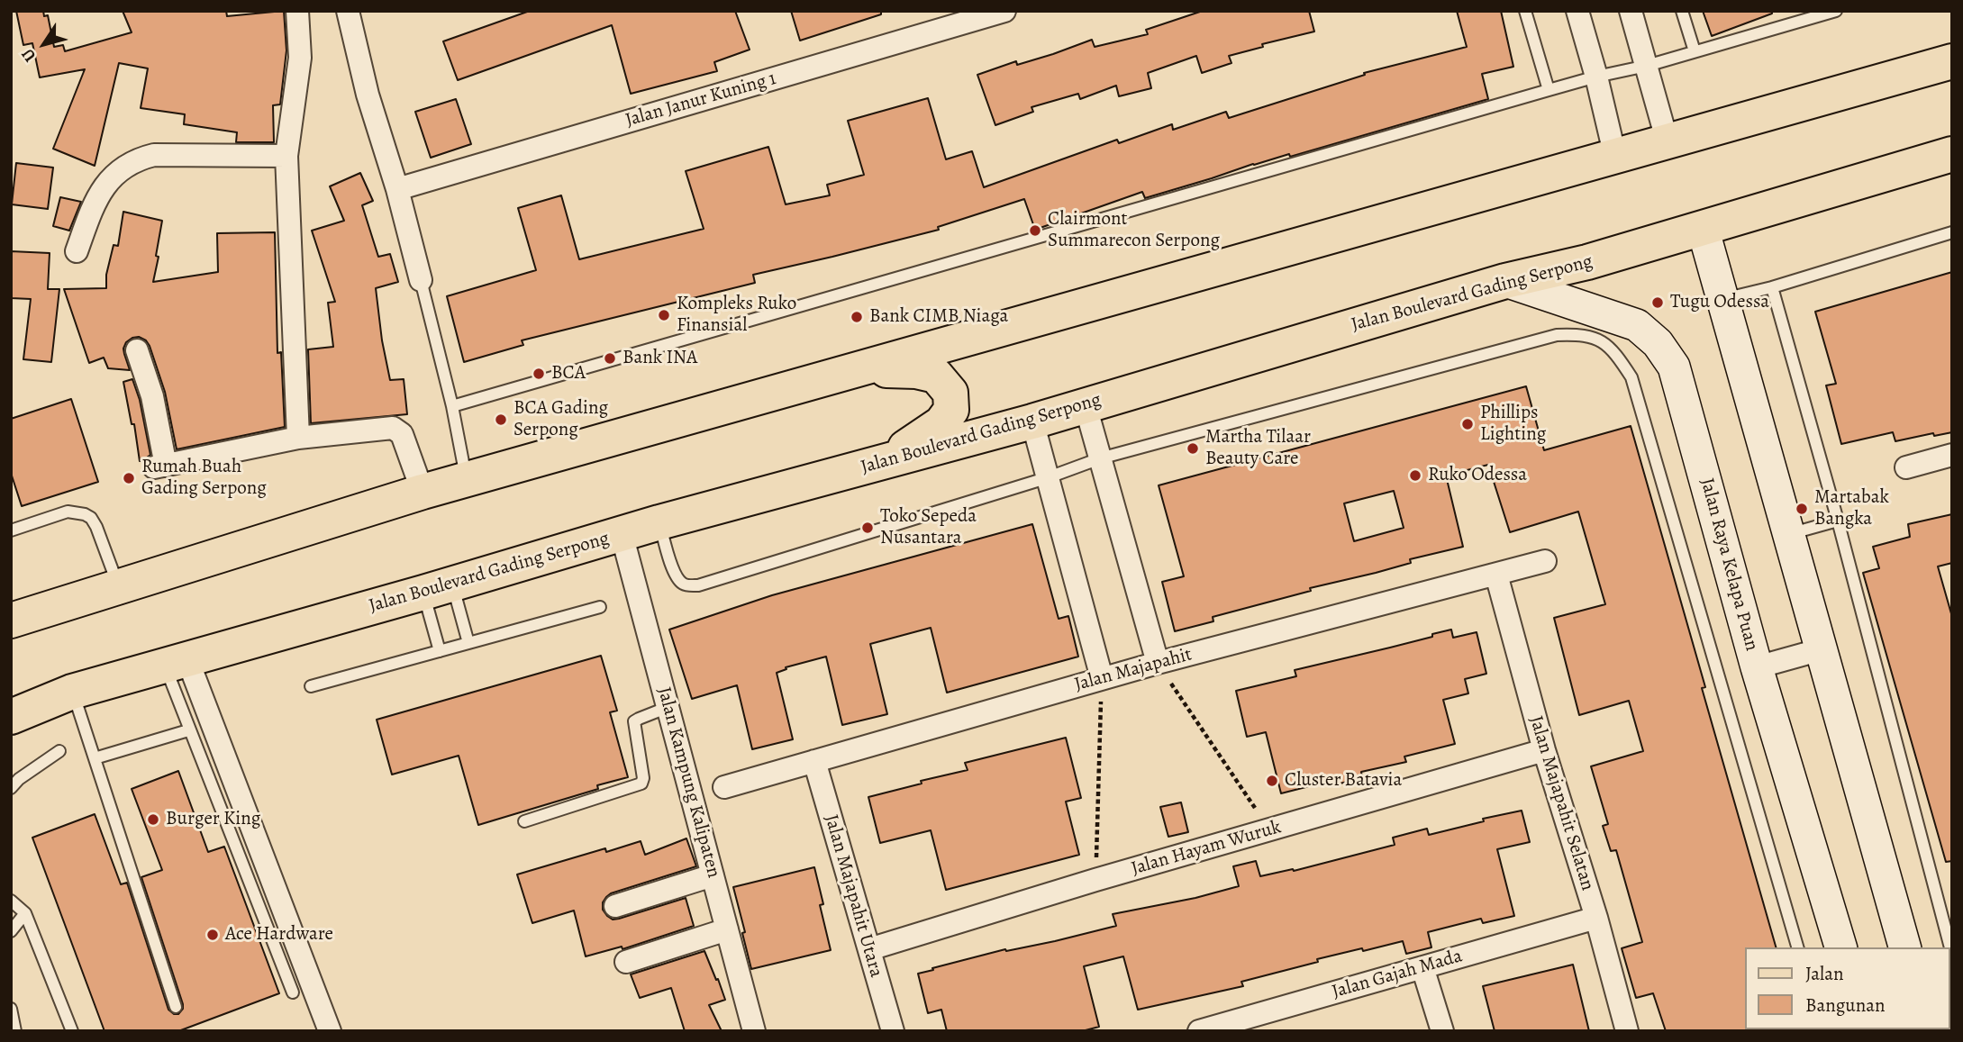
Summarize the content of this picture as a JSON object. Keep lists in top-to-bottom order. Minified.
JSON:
{"streets":{"main road":["Jalan Boulevard Gading Serpong"],"street":["Jalan Janur Kuning 1","Jalan Raya Kelapa Puan","Jalan Majapahit","Jalan Kampung Kalipaten","Jalan Majapahit Selatan","Jalan Hayam Wuruk","Jalan Majapahit Utara","Jalan Gajah Mada"]},"crossings":[["Jalan Boulevard Gading Serpong","Jalan Raya Kelapa Puan"],["Jalan Boulevard Gading Serpong","Jalan Kampung Kalipaten"],["Jalan Majapahit","Jalan Majapahit Selatan"],["Jalan Majapahit","Jalan Majapahit Utara"],["Jalan Majapahit Selatan","Jalan Hayam Wuruk"],["Jalan Majapahit Selatan","Jalan Gajah Mada"],["Jalan Hayam Wuruk","Jalan Majapahit Utara"]],"places":["Clairmont Summarecon Serpong","Tugu Odessa","Kompleks Ruko Finansial","Bank CIMB Niaga","Bank INA","BCA","BCA Gading Serpong","Phillips Lighting","Martha Tilaar Beauty Care","Ruko Odessa","Rumah Buah Gading Serpong","Martabak Bangka","Toko Sepeda Nusantara","Cluster Batavia","Burger King","Ace Hardware"],"legend":["Jalan","Bangunan"],"north":"bottom left"}
